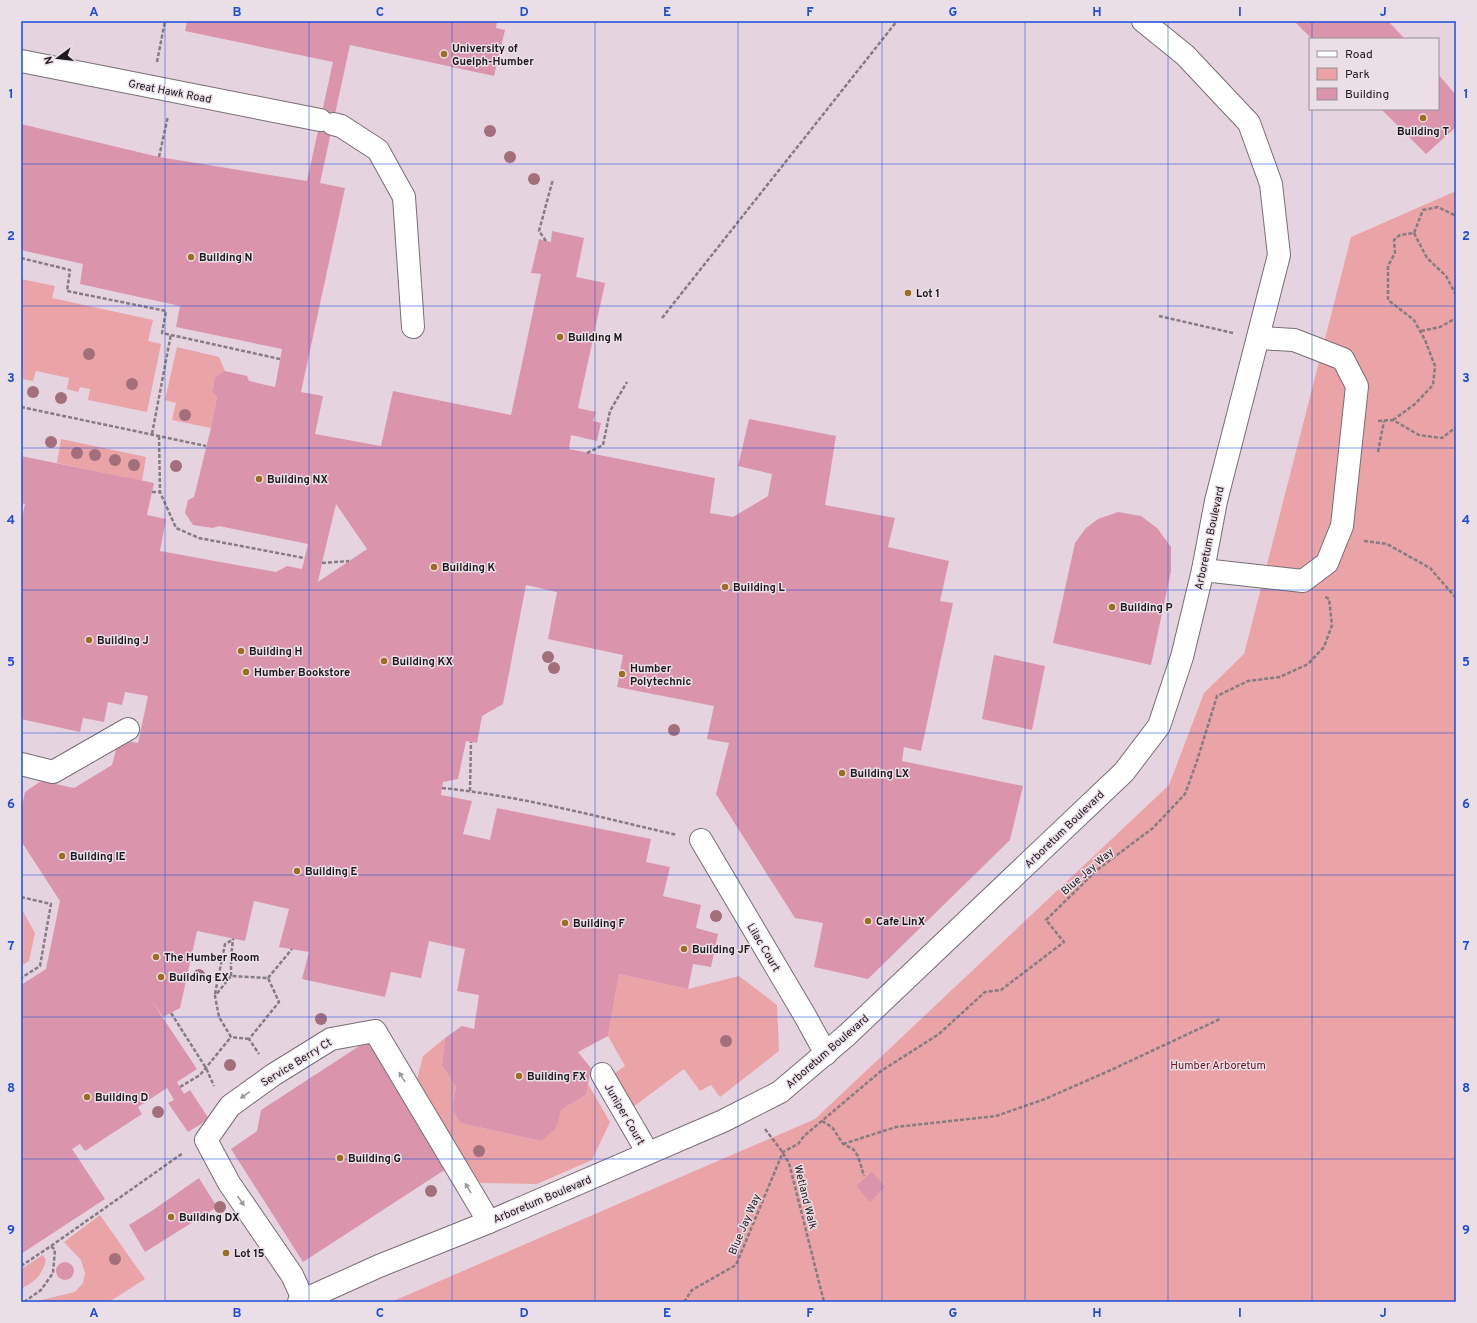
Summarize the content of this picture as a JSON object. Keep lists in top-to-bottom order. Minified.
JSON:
{"streets":{"lane":["Great Hawk Road","Arboretum Boulevard","Lilac Court","Service Berry Ct","Juniper Court"],"path":["Blue Jay Way","Wetland Walk"]},"crossings":[["Arboretum Boulevard","Lilac Court"],["Arboretum Boulevard","Service Berry Ct"],["Arboretum Boulevard","Juniper Court"],["Arboretum Boulevard","Wetland Walk"],["Blue Jay Way","Wetland Walk"]],"parks":["Humber Arboretum"],"places":["University of Guelph-Humber","Building T","Building N","Lot 1","Building M","Building NX","Building K","Building L","Building P","Building J","Building H","Building KX","Humber Bookstore","Humber Polytechnic","Building LX","Building IE","Building E","Cafe LinX","Building F","Building JF","The Humber Room","Building EX","Building FX","Building D","Building G","Building DX","Lot 15"],"legend":["Road","Park","Building"],"north":"left","grid":{"columns":["A","B","C","D","E","F","G","H","I","J"],"rows":["1","2","3","4","5","6","7","8","9"]}}
